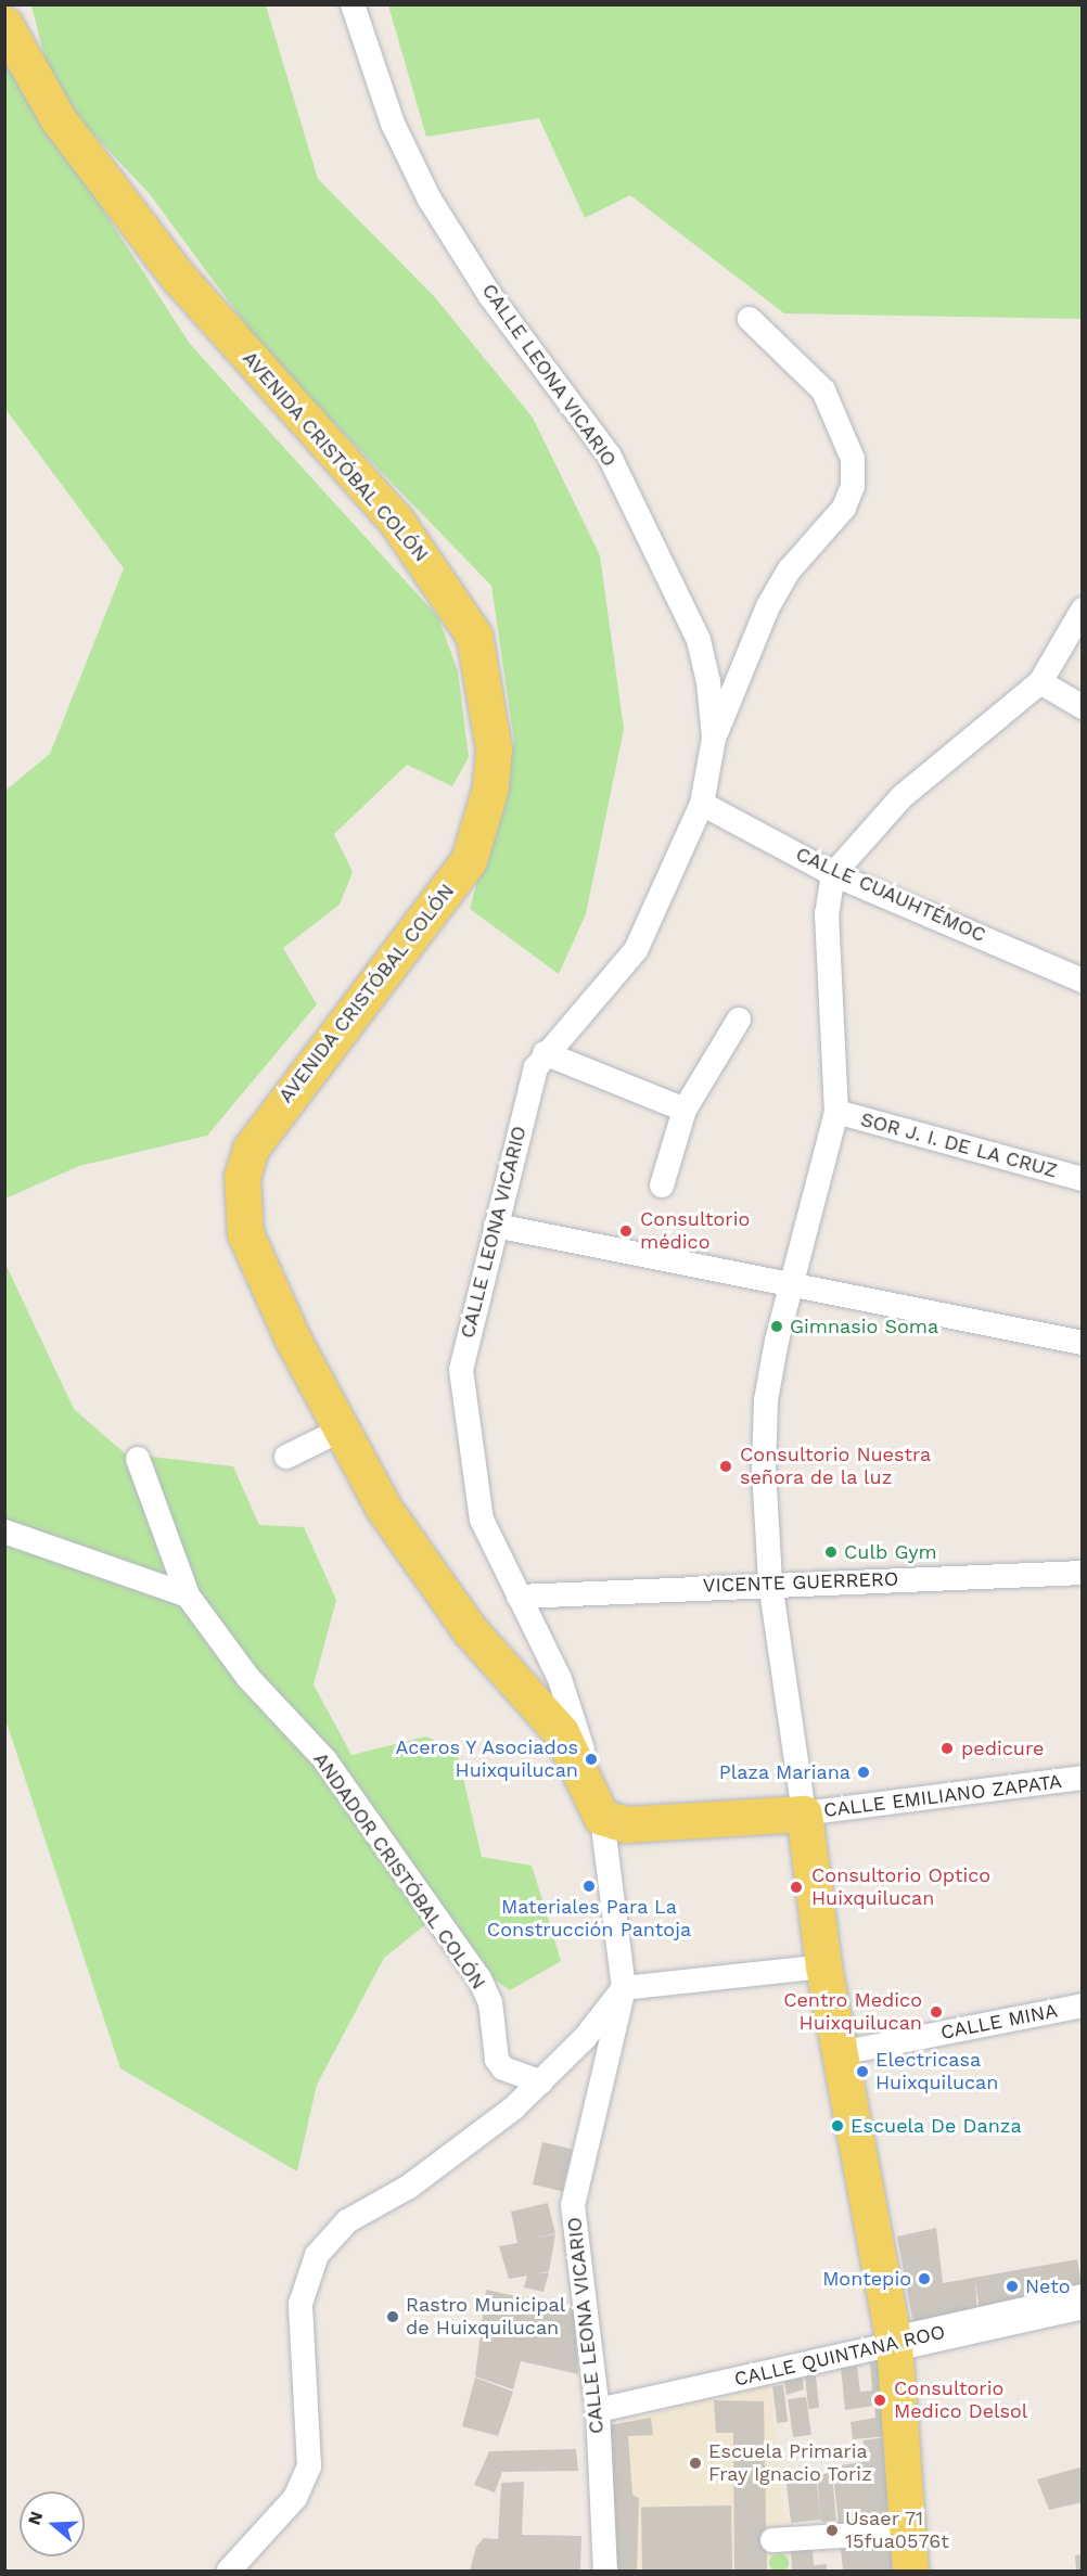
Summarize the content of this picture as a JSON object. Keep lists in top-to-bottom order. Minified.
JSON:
{"streets":{"main road":["AVENIDA CRISTÓBAL COLÓN","CALLE QUINTANA ROO"],"street":["CALLE LEONA VICARIO","CALLE CUAUHTÉMOC","SOR J. I. DE LA CRUZ","VICENTE GUERRERO","CALLE EMILIANO ZAPATA","ANDADOR CRISTÓBAL COLÓN","CALLE MINA"]},"crossings":[["CALLE LEONA VICARIO","AVENIDA CRISTÓBAL COLÓN"],["CALLE LEONA VICARIO","CALLE CUAUHTÉMOC"],["CALLE LEONA VICARIO","VICENTE GUERRERO"],["CALLE LEONA VICARIO","CALLE QUINTANA ROO"]],"places":["Consultorio médico","Gimnasio Soma","Consultorio Nuestra señora de la luz","Culb Gym","pedicure","Aceros Y Asociados Huixquilucan","Plaza Mariana","Materiales Para La Construcción Pantoja","Consultorio Optico Huixquilucan","Centro Medico Huixquilucan","Electricasa Huixquilucan","Escuela De Danza","Montepio","Neto","Rastro Municipal de Huixquilucan","Consultorio Medico Delsol","Escuela Primaria Fray Ignacio Toriz","Usaer 71 15fua0576t"],"north":"left"}
